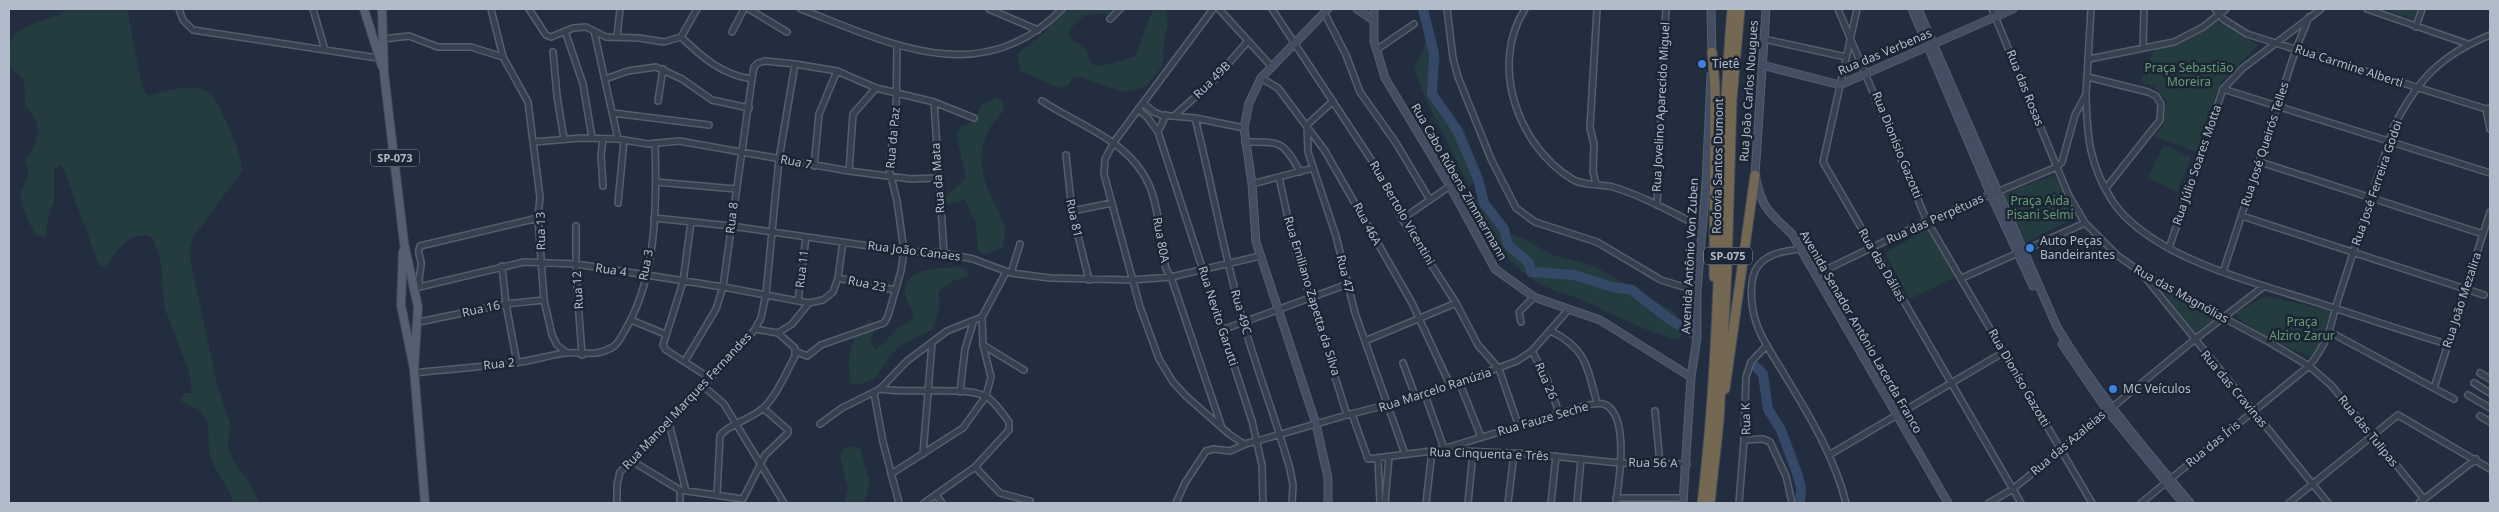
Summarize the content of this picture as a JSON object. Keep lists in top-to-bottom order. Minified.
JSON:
{"streets":{"highway":["Rodovia Santos Dumont","SP-075"],"main road":["SP-073"],"street":["Rua das Verbenas","Rua Carmine Alberti","Rua 49B","Rua das Rosas","Rua João Carlos Nougues","Rua Jovelino Aparecido Miguel","Rua da Paz","Rua José Queirós Telles","Rua Dionísio Gazotti","Rua 7","Rua Júlio Soares Motta","Rua da Mata","Rua Cabo Rúbens Zimmermann","Rua José Ferreira Godoi","Rua Bertolo Vicentini","Rua 8","Rua 81","Rua das Perpétuas","Rua 46A","Rua 13","Rua 80A","Rua João Canaes","Avenida Antônio Von Zuben","Rua 3","Rua das Dálias","Rua 11","Rua 4","Rua 47","Rua 23","Rua 12","Rua das Magnólias","Rua Emiliano Zapetta da Silva","Rua João Mezalira","Rua 16","Rua 49C","Rua Nevito Garutti","Avenida Senador Antônio Lacerda Franco","Rua 2","Rua Dioníso Gazotti","Rua 26","Rua das Cravinas","Rua Marcelo Ranúzia","Rua Manoel Marques Fernandes","Rua Fauze Seche","Rua K","Rua das Tulipas","Rua das Azaleias","Rua das Íris","Rua Cinquenta e Três","Rua 56 A"]},"crossings":[["Rua das Verbenas","Rua das Rosas"],["Rua das Verbenas","Rua João Carlos Nougues"],["Rua das Verbenas","Rua Dionísio Gazotti"],["Rua das Verbenas","Rua das Dálias"],["Rua Carmine Alberti","Rua José Queirós Telles"],["Rua Carmine Alberti","Rua Júlio Soares Motta"],["Rua Carmine Alberti","Rua José Ferreira Godoi"],["Rua das Rosas","Rua das Perpétuas"],["Rua das Rosas","Rua das Magnólias"],["Rua João Carlos Nougues","Avenida Senador Antônio Lacerda Franco"],["Rua da Paz","Rua 7"],["Rua da Paz","Rua João Canaes"],["Rua da Paz","Rua 23"],["Rua José Queirós Telles","Rua Júlio Soares Motta"],["Rua Dionísio Gazotti","Rua das Perpétuas"],["Rua Dionísio Gazotti","Rua das Dálias"],["Rua Dionísio Gazotti","Rua Dioníso Gazotti"],["SP-073","Rua 4"],["SP-073","Rua 16"],["SP-073","Rua 2"],["Rua 7","Rua da Mata"],["Rua 7","Rua 8"],["Rua 7","Rua 13"],["Rua 7","Rua 3"],["Rua 7","Rua Manoel Marques Fernandes"],["Rua da Mata","Rua João Canaes"],["Rua Cabo Rúbens Zimmermann","Avenida Antônio Von Zuben"],["Rua Cabo Rúbens Zimmermann","Rua Marcelo Ranúzia"],["Rua José Ferreira Godoi","Rua das Magnólias"],["Rua José Ferreira Godoi","Rua das Tulipas"],["Rua José Ferreira Godoi","Rua das Íris"],["Rua Bertolo Vicentini","Rua Marcelo Ranúzia"],["Rua Bertolo Vicentini","Rua Fauze Seche"],["Rua 8","Rua João Canaes"],["Rua 8","Rua 4"],["Rua 8","Rua Manoel Marques Fernandes"],["Rua 81","Rua João Canaes"],["Rua das Perpétuas","Rua das Dálias"],["Rua das Perpétuas","Rua das Magnólias"],["Rua das Perpétuas","Avenida Senador Antônio Lacerda Franco"],["Rua 46A","Rua 47"],["Rua 46A","Rua Marcelo Ranúzia"],["Rua 13","Rua 4"],["Rua 13","Rua 16"],["Rua 13","Rua 2"],["Rua 80A","Rua João Canaes"],["Rua João Canaes","Rua 3"],["Rua João Canaes","Rua 11"],["Rua João Canaes","Rua 49C"],["Rua João Canaes","Rua Nevito Garutti"],["Rua João Canaes","Rua Manoel Marques Fernandes"],["Avenida Antônio Von Zuben","Rua 56 A"],["Rua 3","Rua 4"],["Rua 3","Rua 12"],["Rua 3","Rua 2"],["Rua das Dálias","Rua das Azaleias"],["Rua 11","Rua 4"],["Rua 4","Rua 12"],["Rua 4","Rua Manoel Marques Fernandes"],["Rua 47","Rua Marcelo Ranúzia"],["Rua 47","Rua Cinquenta e Três"],["Rua 12","Rua 2"],["Rua das Magnólias","Rua das Cravinas"],["Rua das Magnólias","Rua das Tulipas"],["Rua das Magnólias","Rua das Azaleias"],["Rua das Magnólias","Rua das Íris"],["Rua Emiliano Zapetta da Silva","Rua Marcelo Ranúzia"],["Rua Emiliano Zapetta da Silva","Rua Cinquenta e Três"],["Rua 49C","Rua Marcelo Ranúzia"],["Rua Nevito Garutti","Rua Marcelo Ranúzia"],["Rua Dioníso Gazotti","Rua das Azaleias"],["Rua 26","Rua Marcelo Ranúzia"],["Rua 26","Rua Fauze Seche"],["Rua das Cravinas","Rua das Azaleias"],["Rua das Cravinas","Rua das Íris"],["Rua Fauze Seche","Rua Cinquenta e Três"],["Rua Fauze Seche","Rua 56 A"],["Rua das Tulipas","Rua das Íris"],["Rua Cinquenta e Três","Rua 56 A"]],"parks":["Praça Sebastião Moreira","Praça Aida Pisani Selmi","Praça Alziro Zarur"],"places":["Tietê","Auto Peças Bandeirantes","MC Veículos"]}
